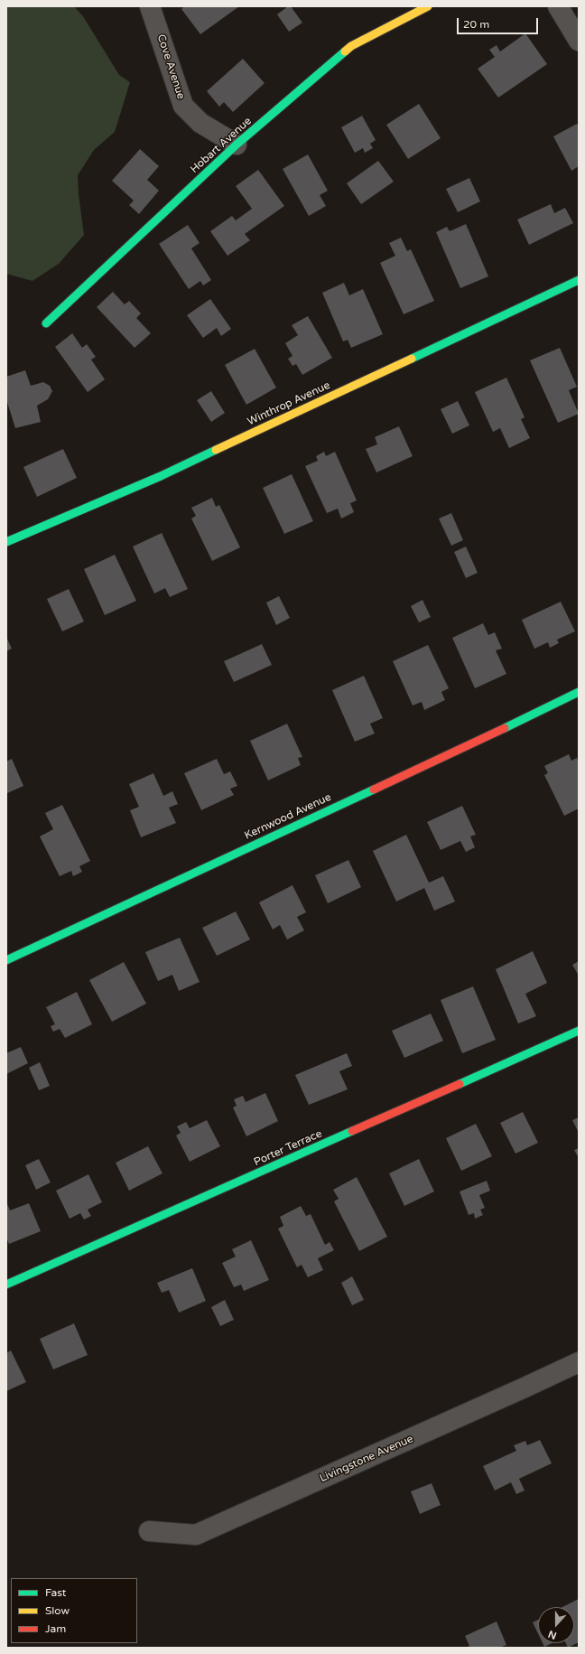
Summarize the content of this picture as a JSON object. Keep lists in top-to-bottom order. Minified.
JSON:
{"streets":{"street":["Cove Avenue","Hobart Avenue","Winthrop Avenue","Kernwood Avenue","Porter Terrace","Livingstone Avenue"]},"crossings":[["Cove Avenue","Hobart Avenue"]],"legend":["Fast","Slow","Jam"],"scale_bar":"20 m","north":"bottom"}
